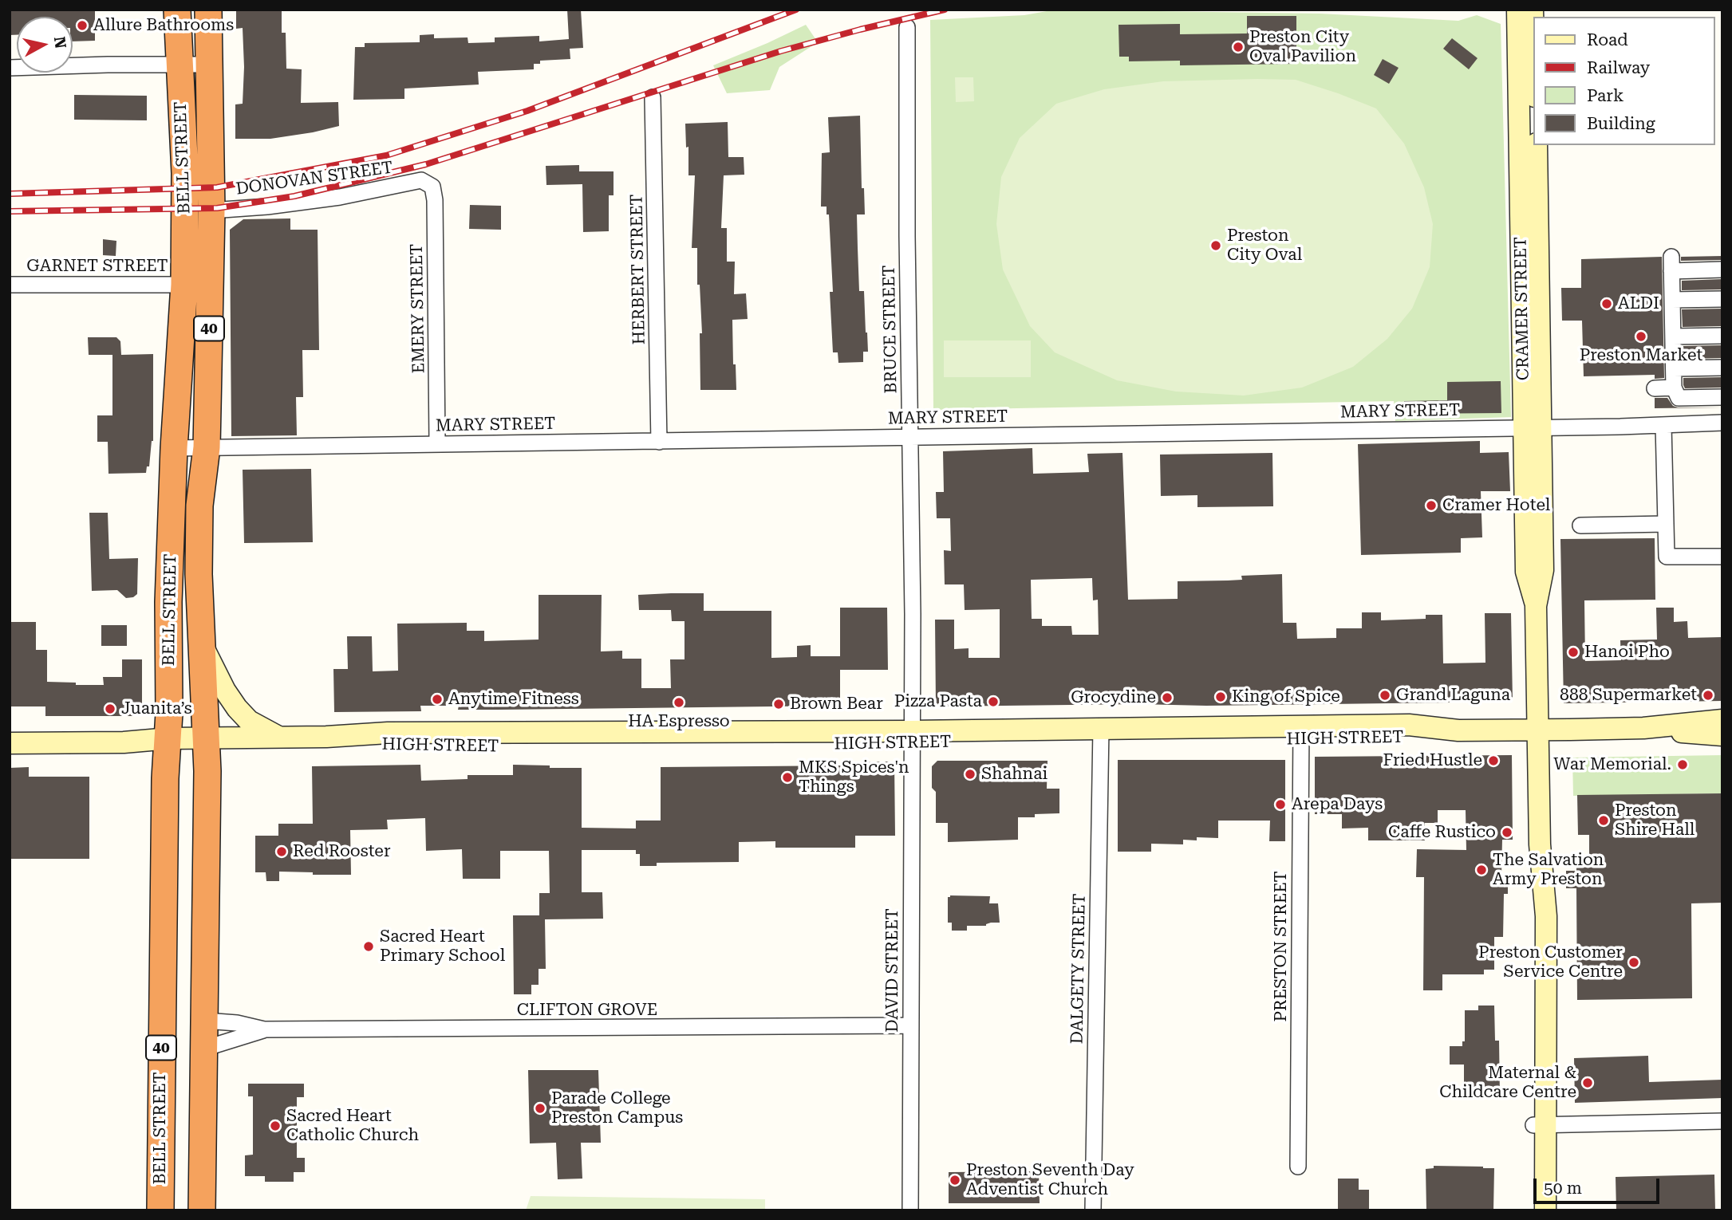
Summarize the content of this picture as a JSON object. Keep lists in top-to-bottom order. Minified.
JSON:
{"streets":{"highway":["BELL STREET","40"],"main road":["CRAMER STREET","HIGH STREET"],"street":["DONOVAN STREET","GARNET STREET","HERBERT STREET","EMERY STREET","BRUCE STREET","MARY STREET","PRESTON STREET","DALGETY STREET","DAVID STREET","CLIFTON GROVE"]},"crossings":[["BELL STREET","DONOVAN STREET"],["BELL STREET","GARNET STREET"],["BELL STREET","MARY STREET"],["BELL STREET","HIGH STREET"],["BELL STREET","CLIFTON GROVE"],["DONOVAN STREET","EMERY STREET"],["HERBERT STREET","MARY STREET"],["EMERY STREET","MARY STREET"],["CRAMER STREET","MARY STREET"],["CRAMER STREET","HIGH STREET"],["BRUCE STREET","MARY STREET"],["BRUCE STREET","HIGH STREET"],["BRUCE STREET","DAVID STREET"],["HIGH STREET","PRESTON STREET"],["HIGH STREET","DALGETY STREET"],["HIGH STREET","DAVID STREET"],["DAVID STREET","CLIFTON GROVE"]],"places":["Allure Bathrooms","Preston City Oval Pavilion","Preston City Oval","ALDI","Preston Market","Cramer Hotel","Hanoi Pho","Grand Laguna","888 Supermarket","King of Spice","Grocydine","Anytime Fitness","Pizza Pasta","HA Espresso","Brown Bear","Juanita’s","Fried Hustle","War Memorial.","Shahnai","MKS Spices'n Things","Arepa Days","Preston Shire Hall","Caffe Rustico","Red Rooster","The Salvation Army Preston","Sacred Heart Primary School","Preston Customer Service Centre","Maternal & Childcare Centre","Parade College Preston Campus","Sacred Heart Catholic Church","Preston Seventh Day Adventist Church"],"legend":["Road","Railway","Park","Building"],"scale_bar":"50 m","north":"right"}
